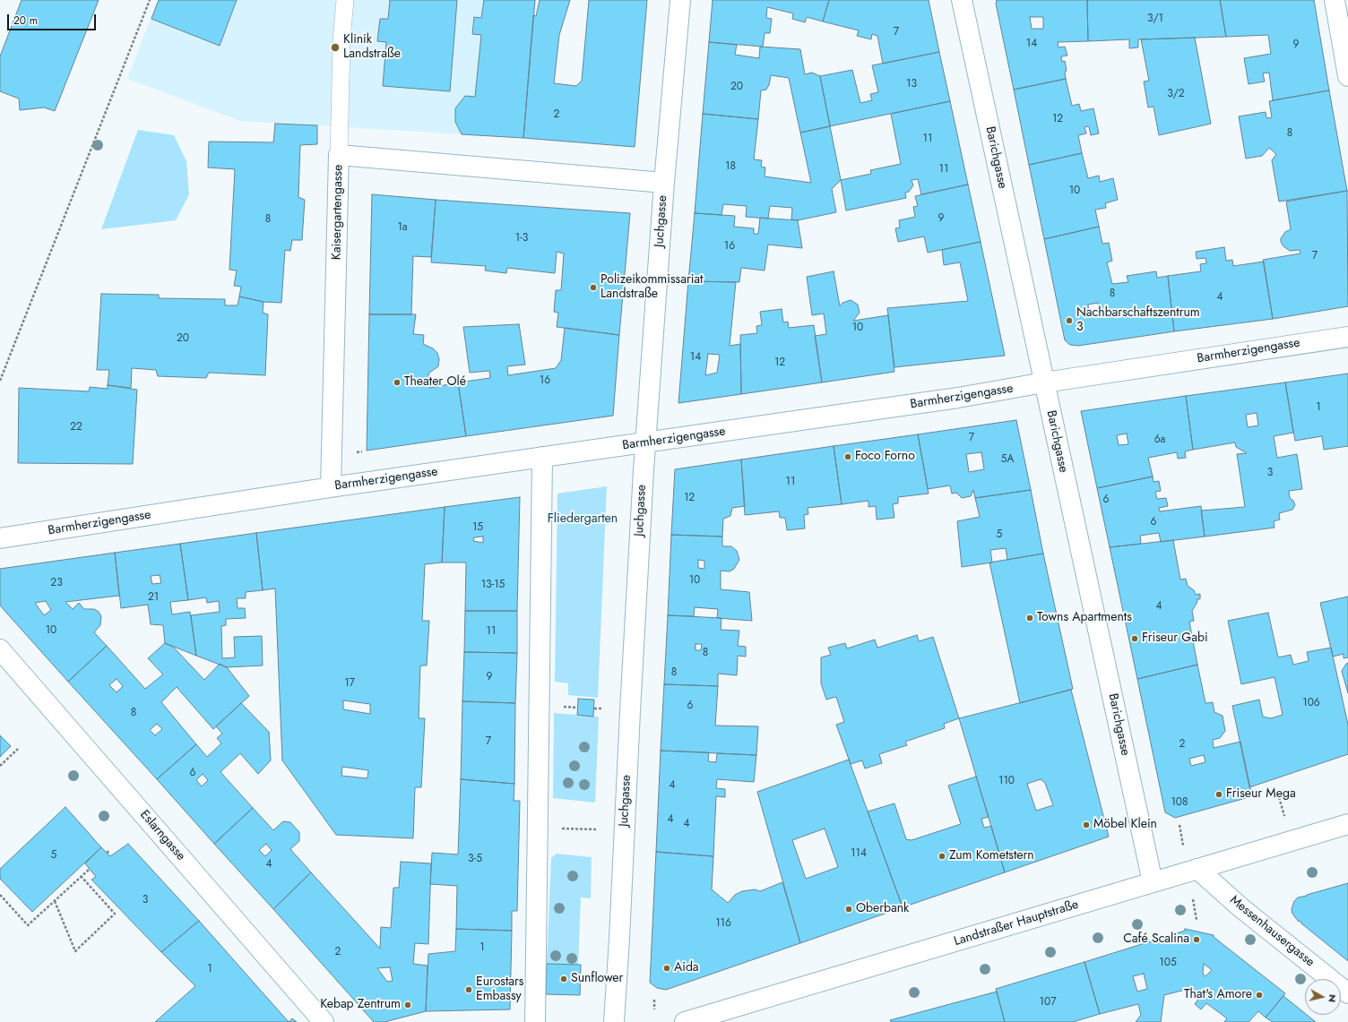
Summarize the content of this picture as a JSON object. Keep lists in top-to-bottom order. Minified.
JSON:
{"streets":{"street":["Barichgasse","Kaisergartengasse","Juchgasse","Barmherzigengasse","Eslarngasse","Landstraßer Hauptstraße","Messenhausergasse"]},"crossings":[["Barichgasse","Barmherzigengasse"],["Barichgasse","Landstraßer Hauptstraße"],["Kaisergartengasse","Juchgasse"],["Kaisergartengasse","Barmherzigengasse"],["Juchgasse","Barmherzigengasse"],["Landstraßer Hauptstraße","Messenhausergasse"]],"parks":["Fliedergarten"],"places":["Klinik Landstraße","Polizeikommissariat Landstraße","Nachbarschaftszentrum 3","Theater Olé","Foco Forno","Towns Apartments","Friseur Gabi","Friseur Mega","Möbel Klein","Zum Kometstern","Oberbank","Café Scalina","Aida","Sunflower","Eurostars Embassy","That's Amore","Kebap Zentrum"],"house_numbers":["3/1","7","14","9","13","20","3/2","2","12","8","11","18","11","10","9","8","1a","1-3","16","7","8","4","10","20","14","12","16","1","22","7","6a","5A","3","11","12","6","6","15","5","10","23","13-15","21","4","10","11","8","8","9","17","106","6","8","7","2","6","110","4","108","4","4","114","5","3-5","4","3","116","1","2","105","1","107"],"scale_bar":"20 m","north":"right"}
